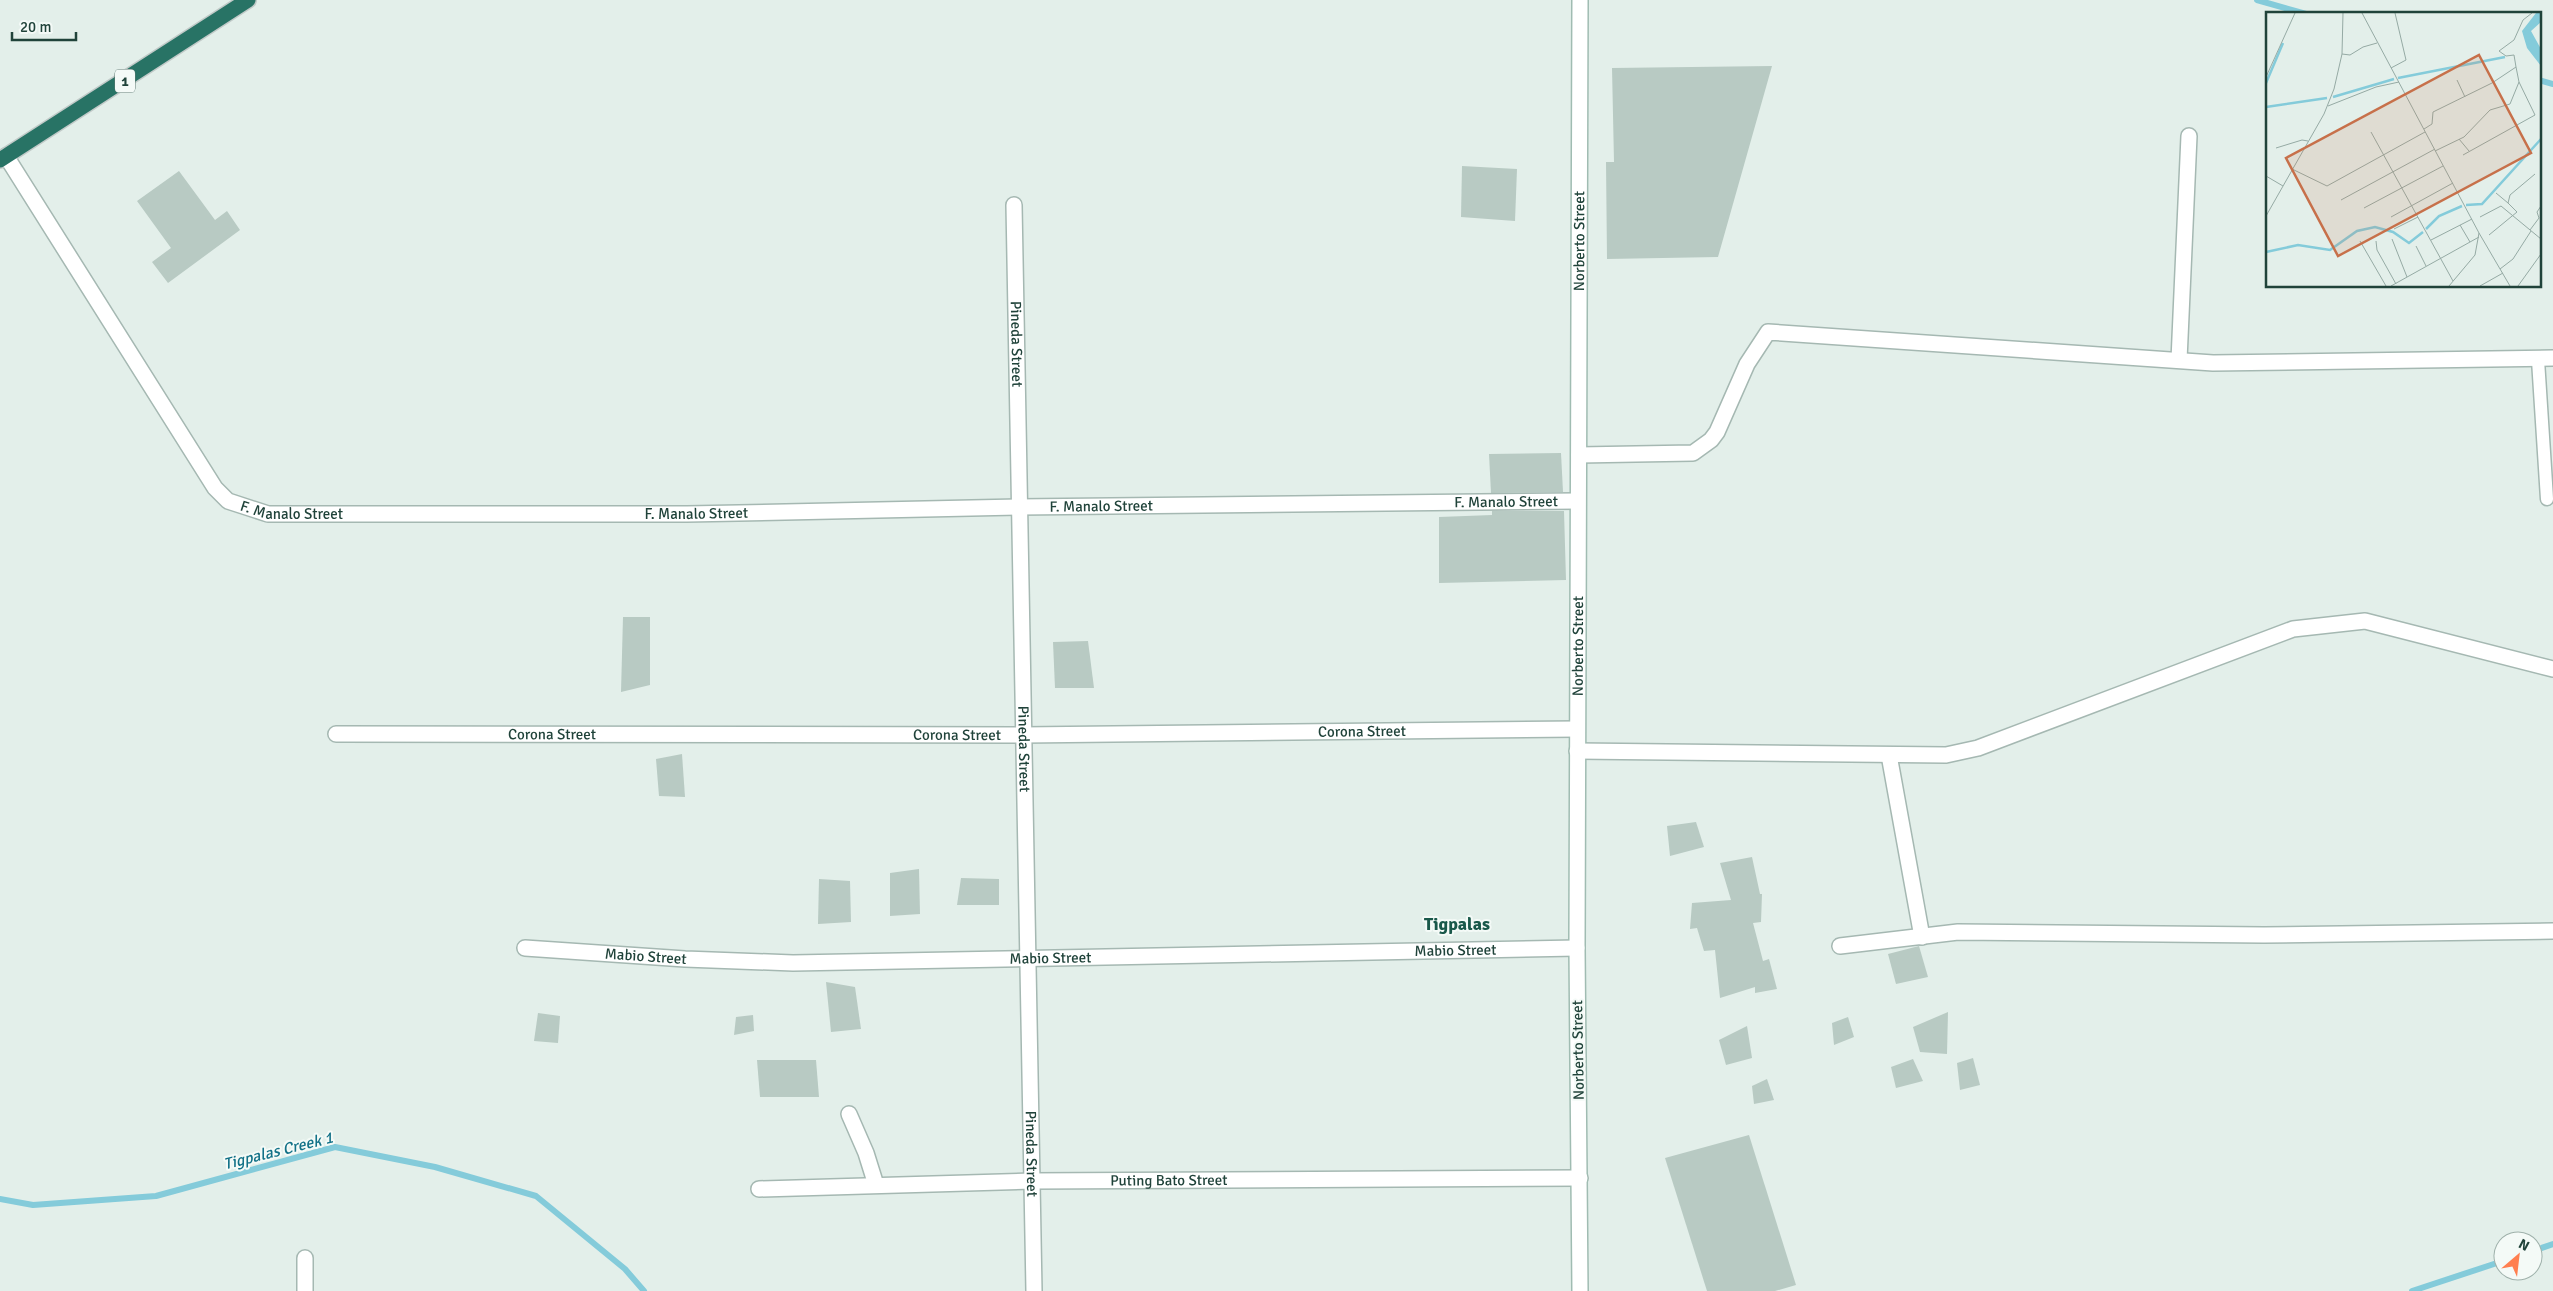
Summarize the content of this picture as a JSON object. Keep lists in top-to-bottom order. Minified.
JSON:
{"streets":{"highway":["1"],"street":["Norberto Street","Pineda Street","F. Manalo Street","Corona Street","Mabio Street","Puting Bato Street"]},"crossings":[["1","F. Manalo Street"],["Norberto Street","F. Manalo Street"],["Norberto Street","Corona Street"],["Norberto Street","Mabio Street"],["Norberto Street","Puting Bato Street"],["Pineda Street","F. Manalo Street"],["Pineda Street","Corona Street"],["Pineda Street","Mabio Street"],["Pineda Street","Puting Bato Street"]],"districts":["Tigpalas"],"water":["Tigpalas Creek 1"],"scale_bar":"20 m","north":"top right"}
